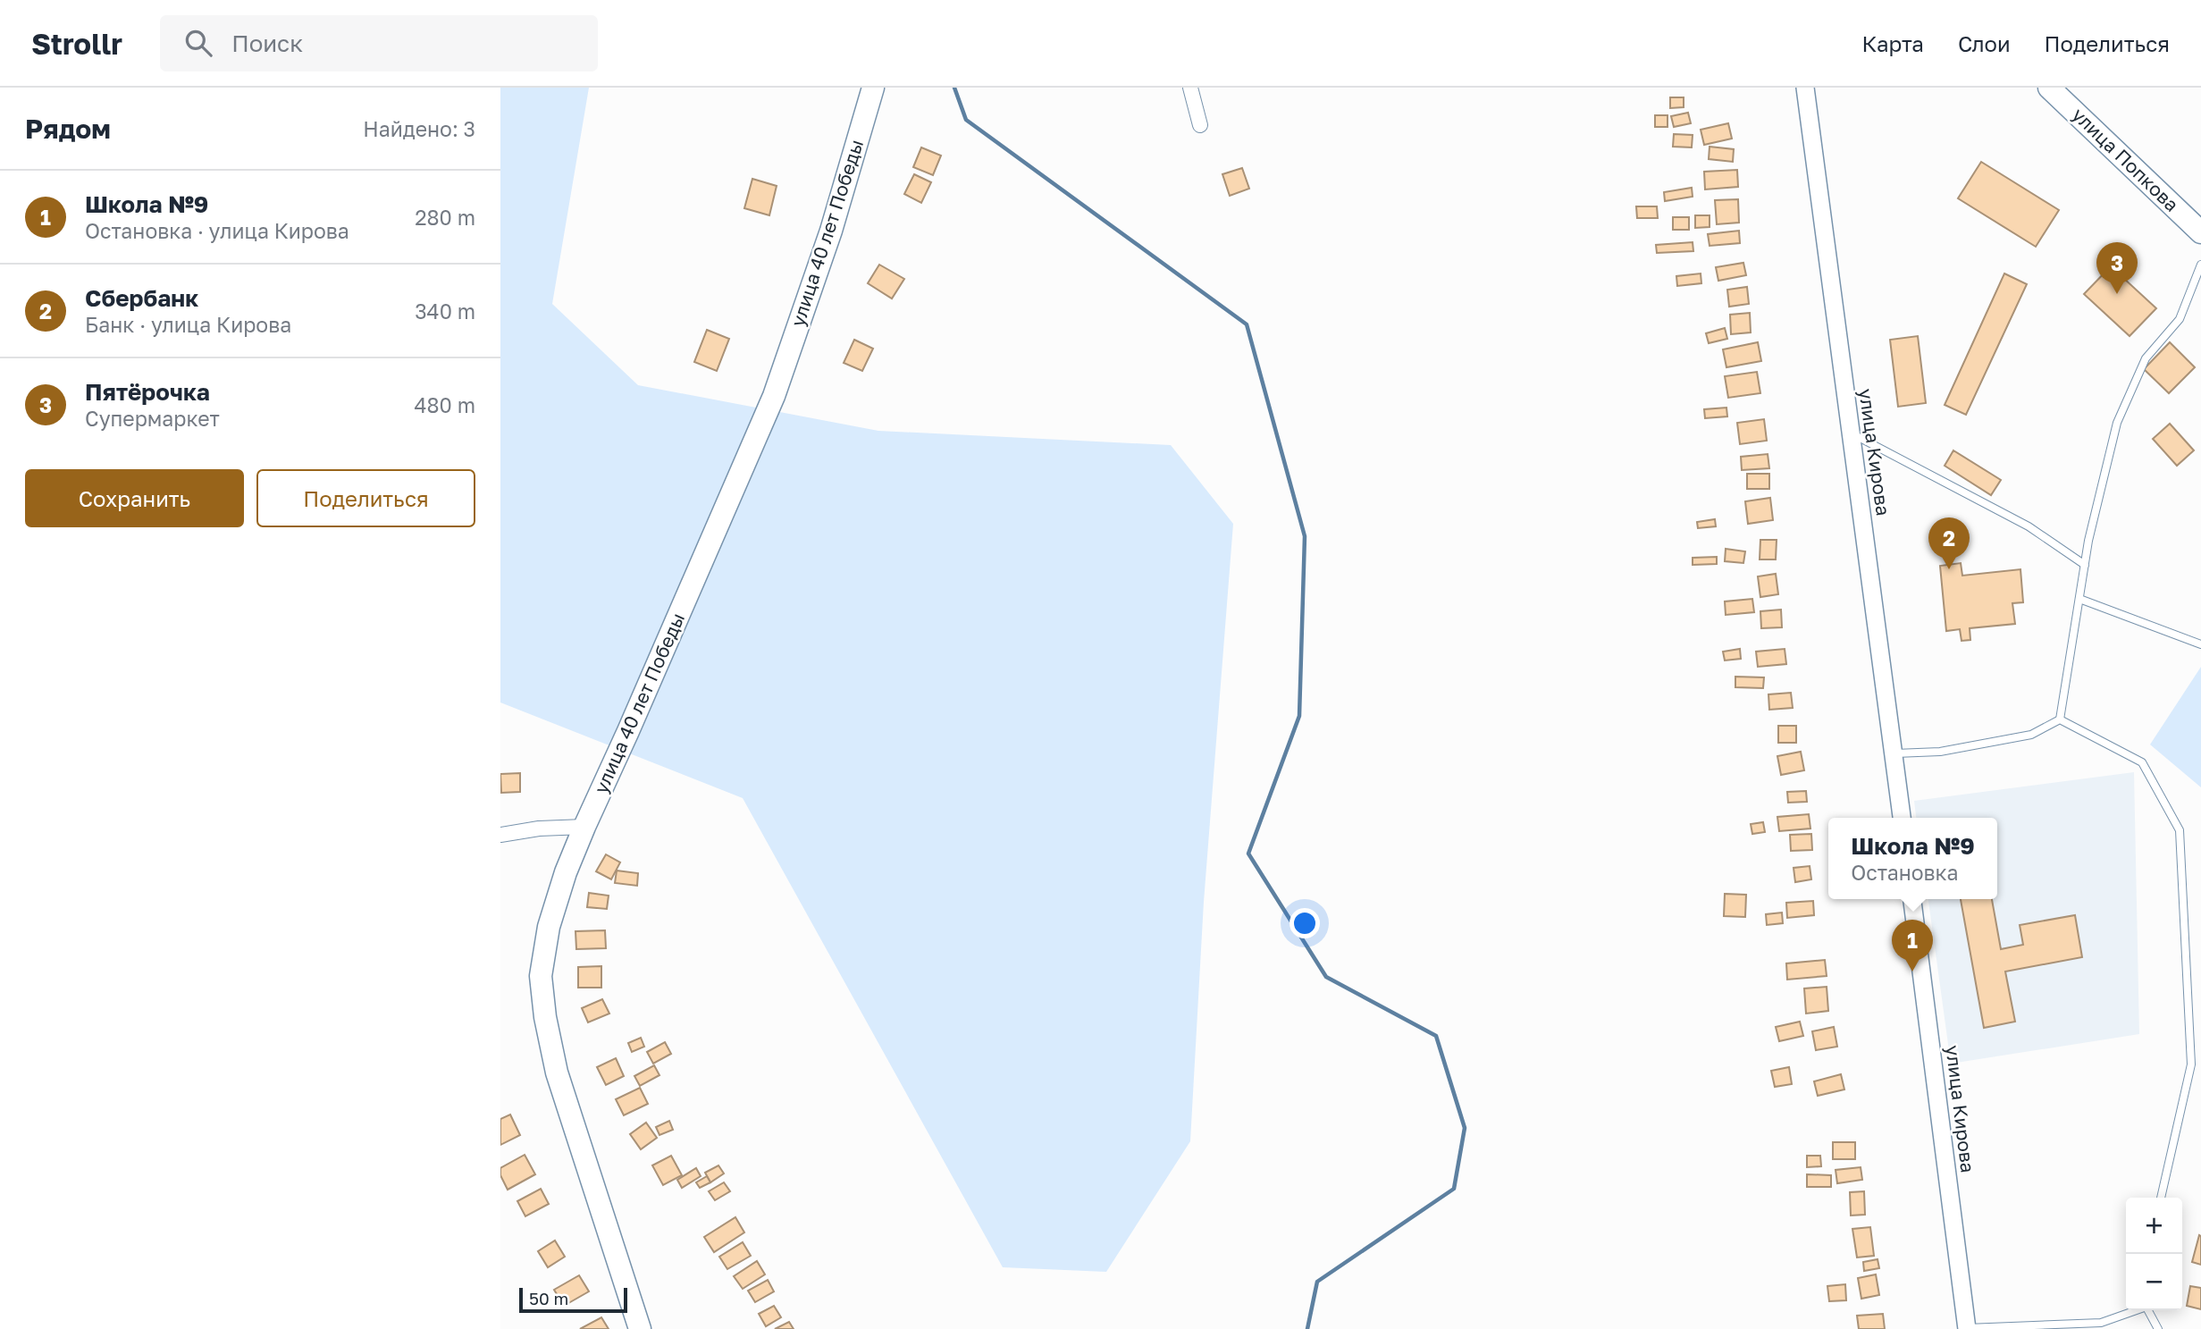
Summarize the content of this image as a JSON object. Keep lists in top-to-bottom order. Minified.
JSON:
{"streets":{"main road":["улица Попкова","улица 40 лет Победы"],"street":["улица Кирова"]},"scale_bar":"50 m","page":{"header":"Strollr","search":"Поиск","nav":["Карта","Слои","Поделиться"],"heading":["Рядом","Найдено: 3"],"list":[{"mark":"1","name":"Школа №9","note":"Остановка · улица Кирова","value":"280 m"},{"mark":"2","name":"Сбербанк","note":"Банк · улица Кирова","value":"340 m"},{"mark":"3","name":"Пятёрочка","note":"Супермаркет","value":"480 m"}],"pins":["3","2","1"],"buttons":["Сохранить","Поделиться"],"popup":["Школа №9","Остановка"],"map_buttons":["+","−"],"scale":"50 m"}}
